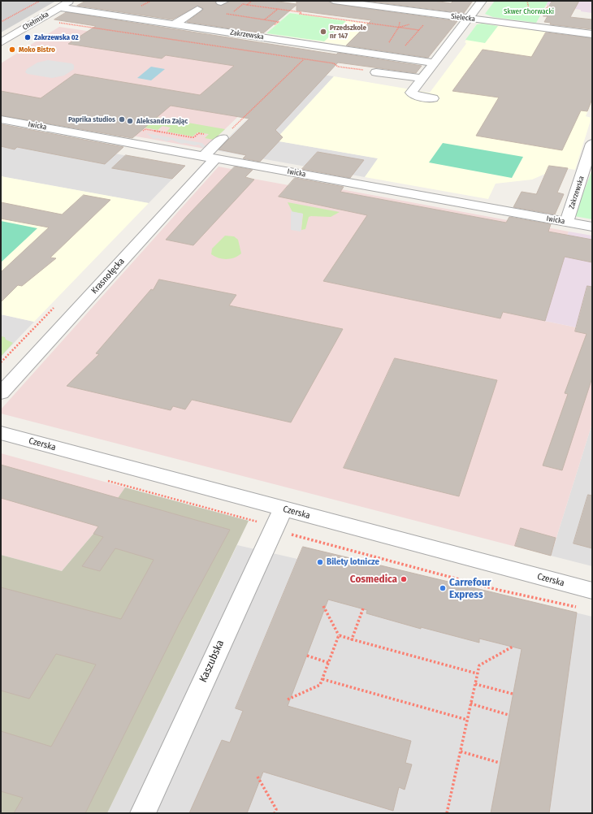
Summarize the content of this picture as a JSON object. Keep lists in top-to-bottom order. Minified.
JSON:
{"streets":{"street":["Sielecka","Chełmska","Zakrzewska","Iwicka","Krasnołęcka","Czerska","Kaszubska"]},"crossings":[["Chełmska","Zakrzewska"],["Zakrzewska","Iwicka"],["Iwicka","Krasnołęcka"],["Czerska","Kaszubska"]],"parks":["Skwer Chorwacki"],"places":["Przedszkole nr 147","Zakrzewska 02","Moko Bistro","Paprika studios","Aleksandra Zając","Bilety lotnicze","Cosmedica","Carrefour Express"]}
